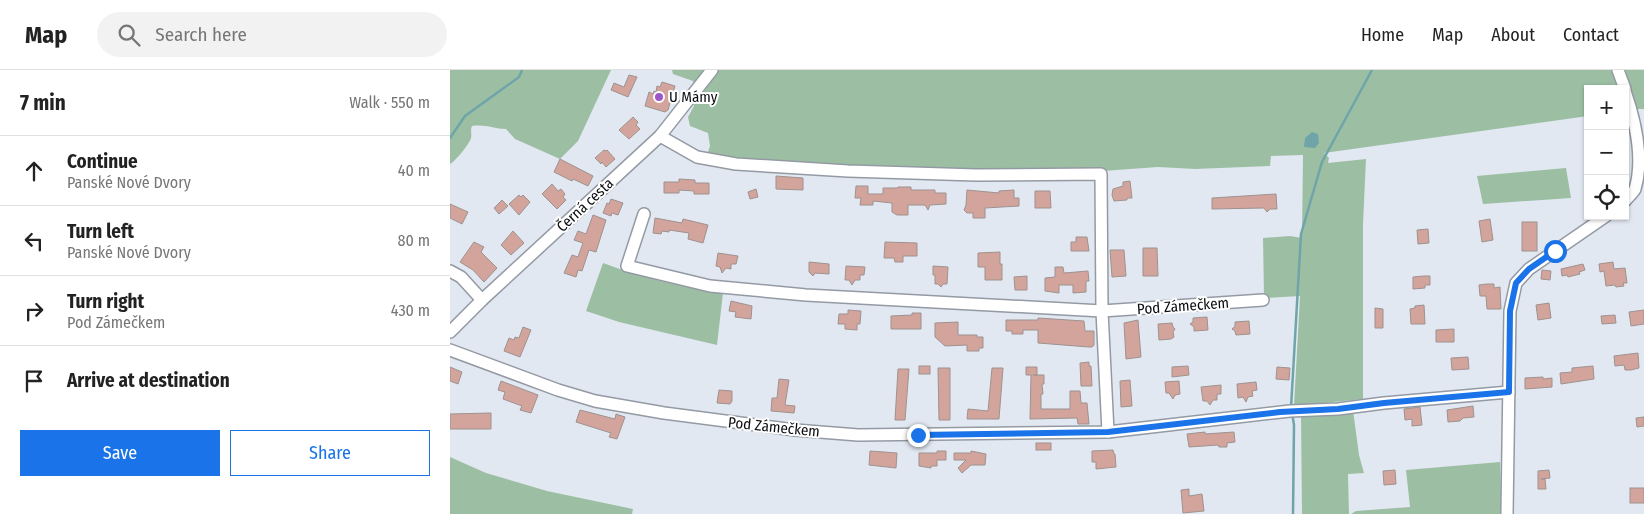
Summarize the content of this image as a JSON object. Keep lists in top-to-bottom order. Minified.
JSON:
{"streets":{"street":["Černá cesta","Pod Zámečkem"]},"places":["U Mámy"],"page":{"header":"Map","search":"Search here","nav":["Home","Map","About","Contact"],"heading":["7 min","Walk · 550 m"],"map_buttons":["+","−"],"list":[["Continue","Panské Nové Dvory","40 m"],["Turn left","Panské Nové Dvory","80 m"],["Turn right","Pod Zámečkem","430 m"],"Arrive at destination"],"buttons":["Save","Share"]}}
